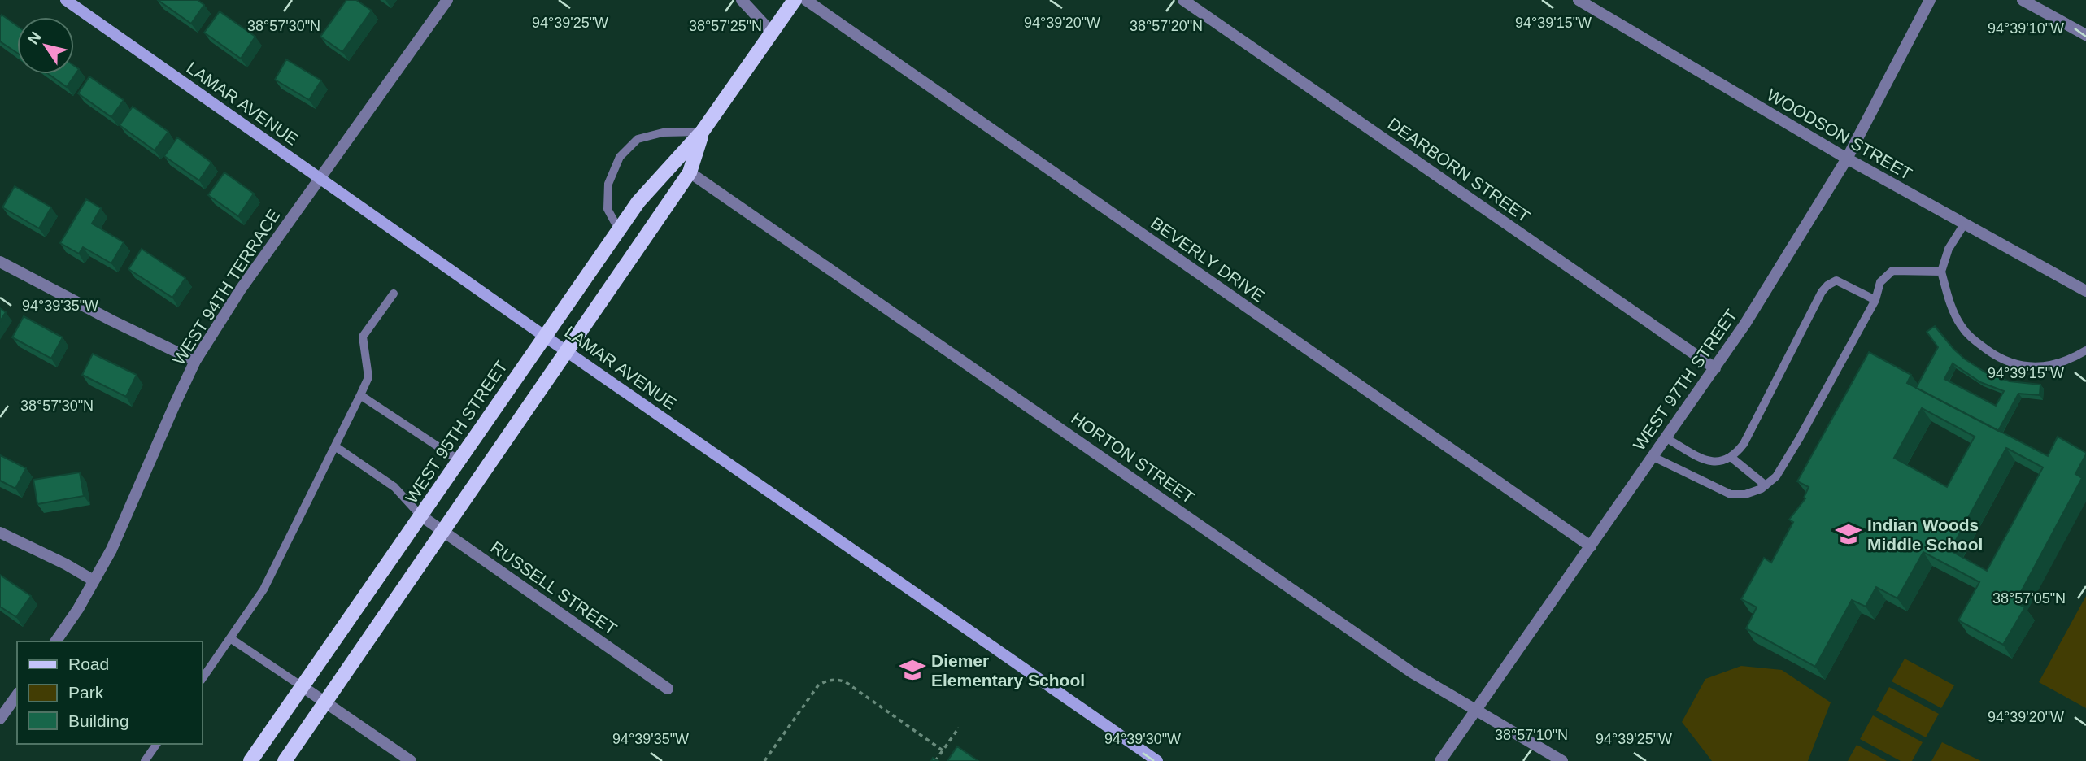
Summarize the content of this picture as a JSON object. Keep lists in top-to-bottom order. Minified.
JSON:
{"streets":{"main road":["WEST 95TH STREET"],"street":["LAMAR AVENUE","WOODSON STREET","DEARBORN STREET","BEVERLY DRIVE","WEST 94TH TERRACE","WEST 97TH STREET","HORTON STREET","RUSSELL STREET"]},"crossings":[["LAMAR AVENUE","WEST 94TH TERRACE"],["LAMAR AVENUE","WEST 95TH STREET"],["WOODSON STREET","WEST 97TH STREET"],["DEARBORN STREET","WEST 97TH STREET"],["BEVERLY DRIVE","WEST 97TH STREET"],["WEST 97TH STREET","HORTON STREET"],["WEST 95TH STREET","HORTON STREET"],["WEST 95TH STREET","RUSSELL STREET"]],"places":{"school or university":["Indian Woods Middle School","Diemer Elementary School"]},"legend":["Road","Park","Building"],"north":"top left","coordinates":["94°39'15\"W","94°39'25\"W","94°39'20\"W","38°57'30\"N","38°57'25\"N","38°57'20\"N","94°39'10\"W","94°39'35\"W","38°57'05\"N","38°57'10\"N","94°39'30\"W"]}
